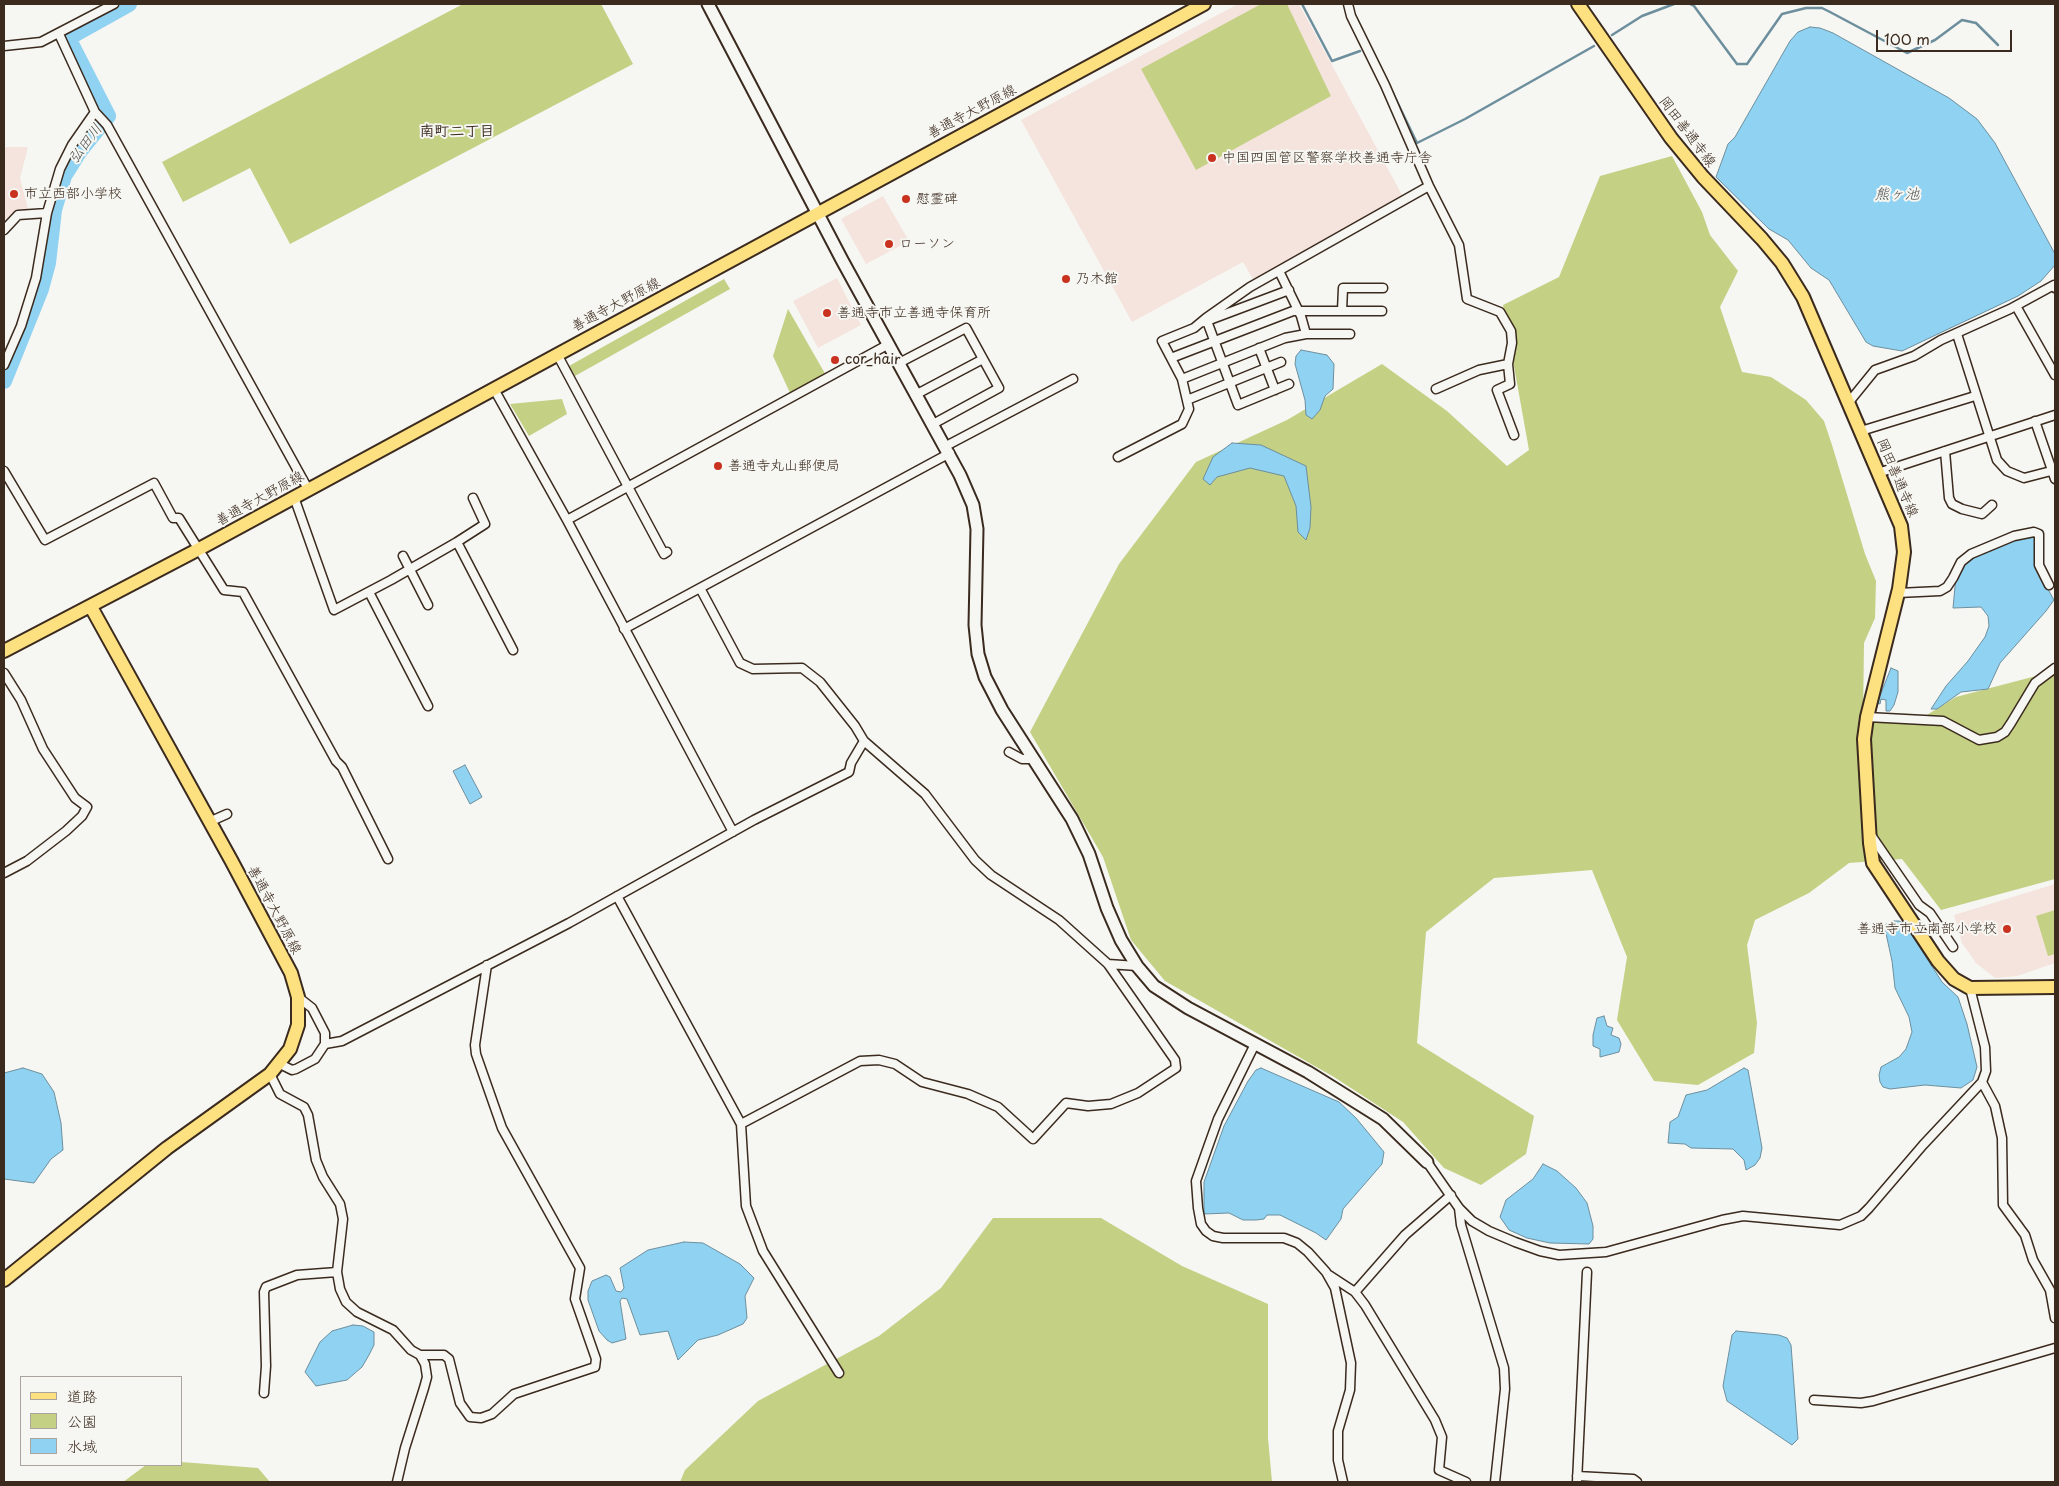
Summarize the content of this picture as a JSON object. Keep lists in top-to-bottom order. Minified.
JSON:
{"streets":{"main road":["善通寺大野原線","岡田善通寺線"]},"districts":["南町二丁目"],"water":["弘田川","熊ヶ池"],"places":["中国四国管区警察学校善通寺庁舎","市立西部小学校","慰霊碑","ローソン","乃木館","善通寺市立善通寺保育所","cor_hair","善通寺丸山郵便局","善通寺市立南部小学校"],"legend":["道路","公園","水域"],"scale_bar":"100 m"}
